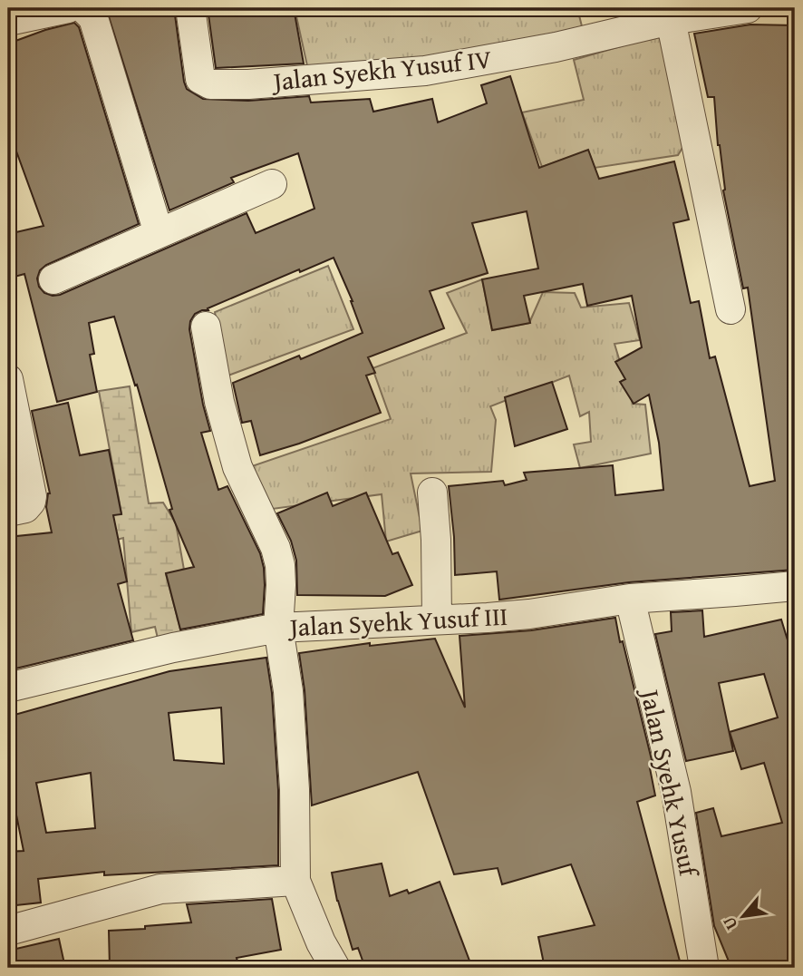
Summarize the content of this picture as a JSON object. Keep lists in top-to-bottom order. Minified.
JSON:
{"streets":{"street":["Jalan Syekh Yusuf IV","Jalan Syehk Yusuf III","Jalan Syehk Yusuf"]},"crossings":[["Jalan Syehk Yusuf III","Jalan Syehk Yusuf"]],"north":"bottom left"}
